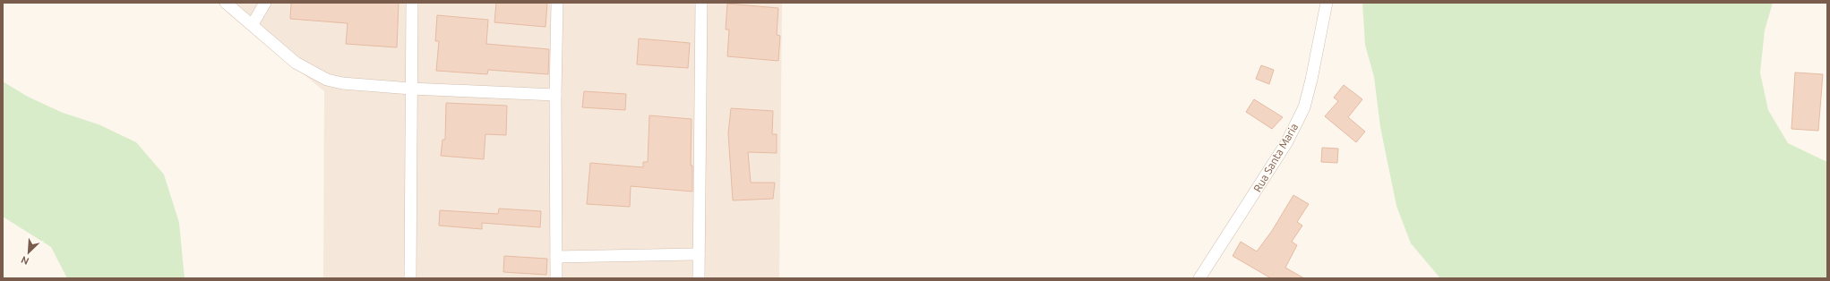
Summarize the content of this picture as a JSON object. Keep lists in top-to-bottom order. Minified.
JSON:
{"streets":{"street":["Rua Santa Maria"]},"north":"bottom left"}
